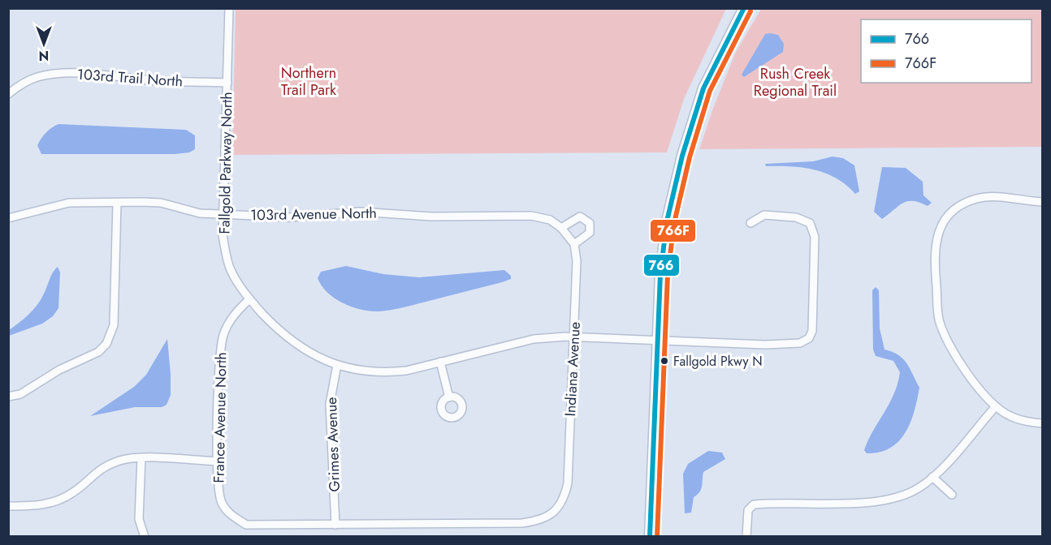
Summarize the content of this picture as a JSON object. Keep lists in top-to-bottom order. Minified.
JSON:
{"streets":{"street":["103rd Trail North","Fallgold Parkway North","103rd Avenue North","Indiana Avenue","France Avenue North","Grimes Avenue"]},"crossings":[["103rd Trail North","Fallgold Parkway North"],["Fallgold Parkway North","103rd Avenue North"],["Fallgold Parkway North","Indiana Avenue"],["Fallgold Parkway North","France Avenue North"],["Fallgold Parkway North","Grimes Avenue"],["Indiana Avenue","France Avenue North"],["Indiana Avenue","Grimes Avenue"],["France Avenue North","Grimes Avenue"]],"parks":["Northern Trail Park","Rush Creek Regional Trail"],"places":["Fallgold Pkwy N"],"lines":["transit line 766","transit line 766F"],"legend":["766","766F"],"north":"bottom"}
